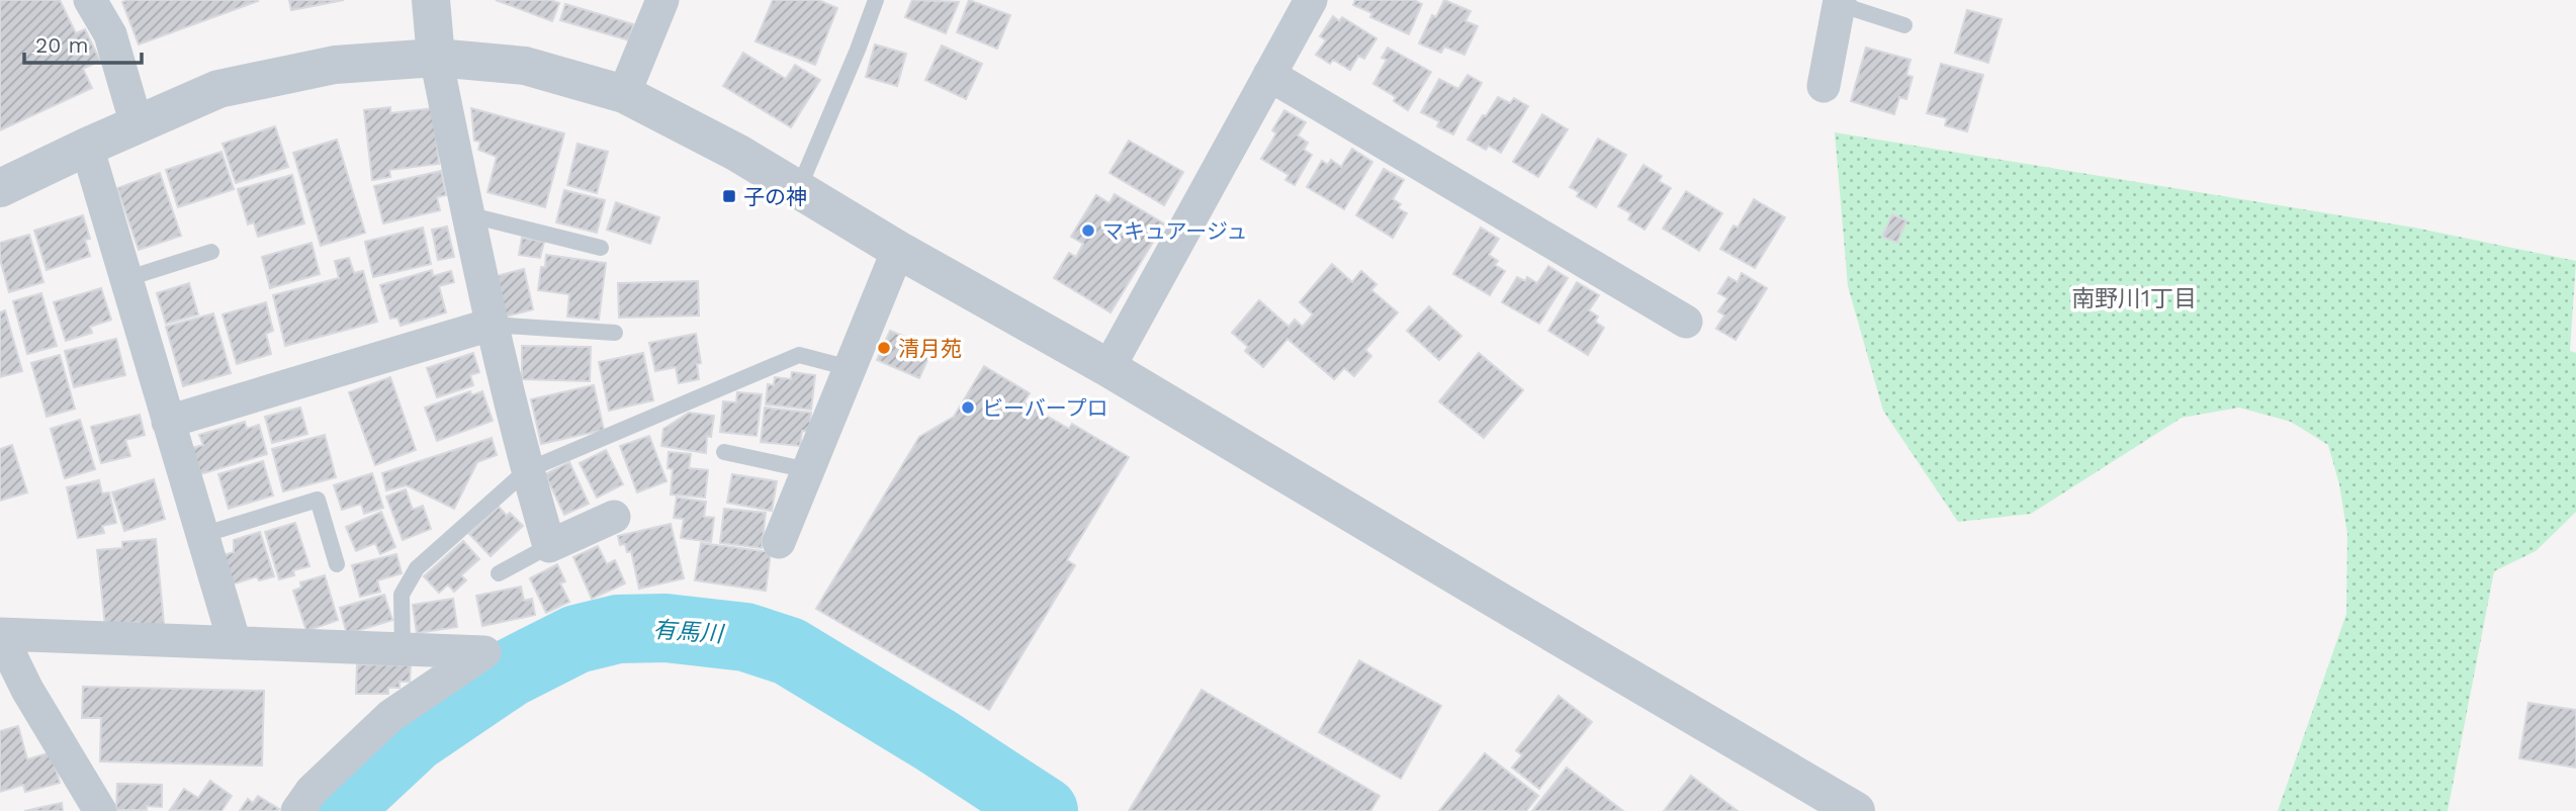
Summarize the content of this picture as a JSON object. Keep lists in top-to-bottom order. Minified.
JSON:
{"districts":["南野川1丁目"],"water":["有馬川"],"places":{"transit":["子の神"],"other":["マキュアージュ","清月苑","ビーバープロ"]},"scale_bar":"20 m"}
